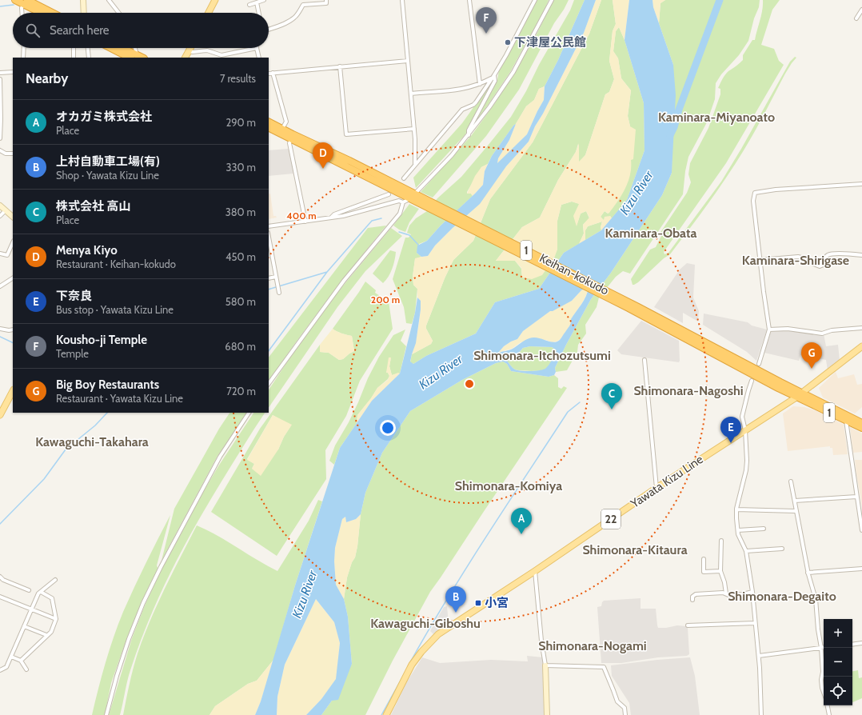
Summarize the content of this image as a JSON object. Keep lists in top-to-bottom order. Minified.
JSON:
{"streets":{"highway":["1","Keihan-kokudo"],"main road":["Yawata Kizu Line","22"]},"crossings":[["Keihan-kokudo","Yawata Kizu Line"]],"districts":["Kaminara-Miyanoato","Kaminara-Obata","Kaminara-Shirigase","Shimonara-Itchozutsumi","Shimonara-Nagoshi","Kawaguchi-Takahara","Shimonara-Komiya","Shimonara-Kitaura","Shimonara-Degaito","Kawaguchi-Giboshu","Shimonara-Nogami"],"water":["Kizu River"],"places":{"other":["下津屋公民館"],"transit":["小宮"]},"page":{"pins":["F","D","G","C","E","A","B"],"search":"Search here","heading":["Nearby","7 results"],"list":[{"mark":"A","name":"オカガミ株式会社","note":"Place","value":"290 m"},{"mark":"B","name":"上村自動車工場(有)","note":"Shop · Yawata Kizu Line","value":"330 m"},{"mark":"C","name":"株式会社 高山","note":"Place","value":"380 m"},{"mark":"D","name":"Menya Kiyo","note":"Restaurant · Keihan-kokudo","value":"450 m"},{"mark":"E","name":"下奈良","note":"Bus stop · Yawata Kizu Line","value":"580 m"},{"mark":"F","name":"Kousho-ji Temple","note":"Temple","value":"680 m"},{"mark":"G","name":"Big Boy Restaurants","note":"Restaurant · Yawata Kizu Line","value":"720 m"}],"map_buttons":["+","−"]},"rings":["400 m","200 m"]}
